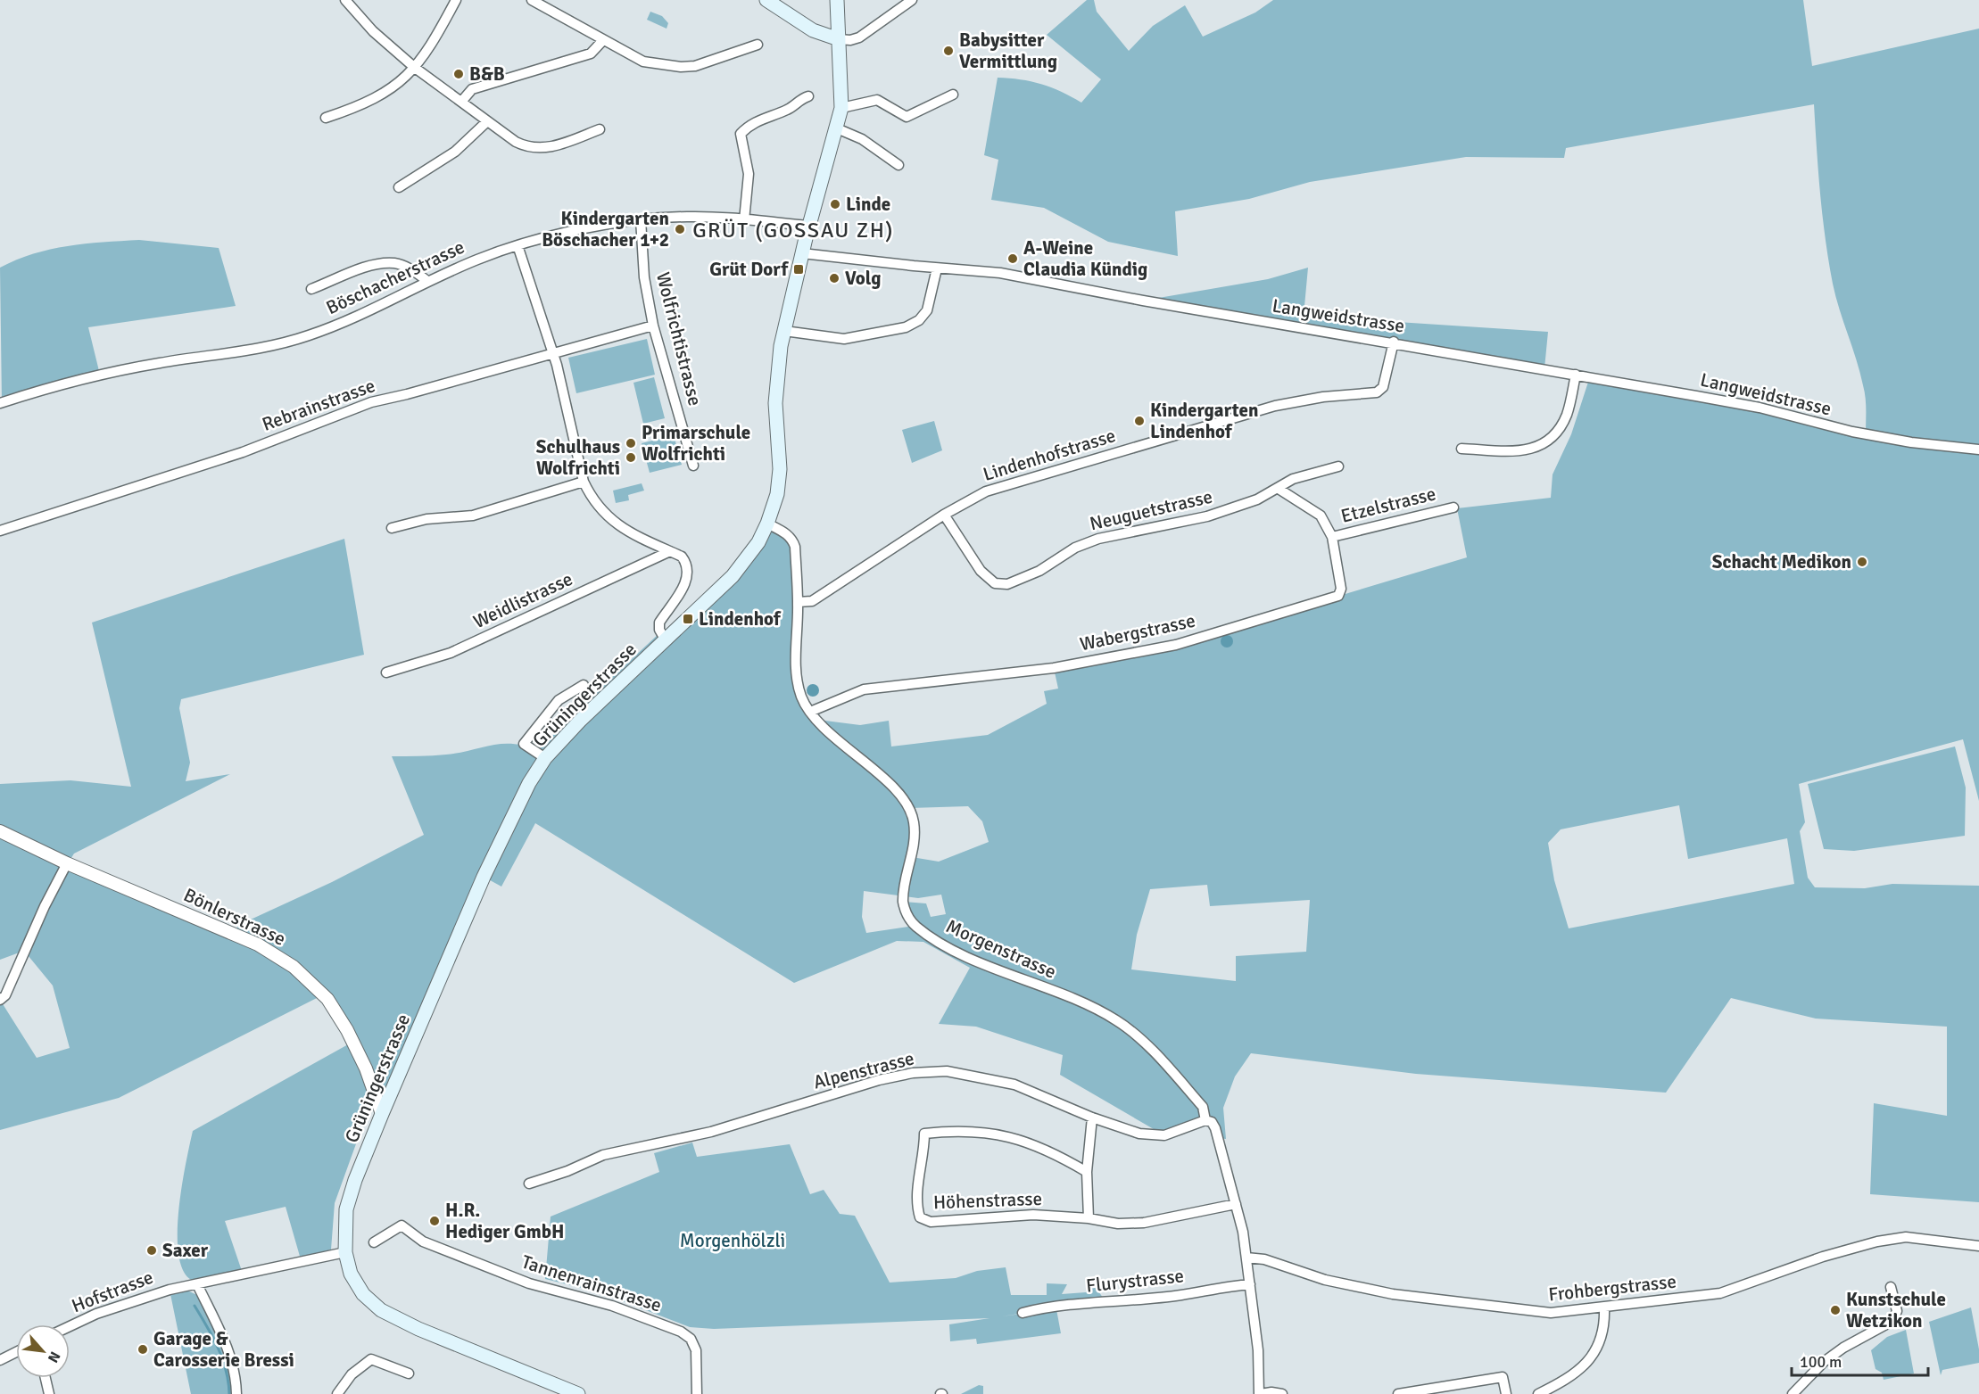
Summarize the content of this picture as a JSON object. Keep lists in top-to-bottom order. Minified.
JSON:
{"streets":{"main road":["Grüningerstrasse"],"street":["Böschacherstrasse","Langweidstrasse","Wolfrichtistrasse","Rebrainstrasse","Lindenhofstrasse","Etzelstrasse","Neuguetstrasse","Weidlistrasse","Wabergstrasse","Bönlerstrasse","Morgenstrasse","Alpenstrasse","Höhenstrasse","Flurystrasse","Tannenrainstrasse","Frohbergstrasse","Hofstrasse"]},"crossings":[["Böschacherstrasse","Wolfrichtistrasse"],["Böschacherstrasse","Grüningerstrasse"],["Langweidstrasse","Lindenhofstrasse"],["Langweidstrasse","Grüningerstrasse"],["Wolfrichtistrasse","Rebrainstrasse"],["Lindenhofstrasse","Neuguetstrasse"],["Lindenhofstrasse","Morgenstrasse"],["Etzelstrasse","Wabergstrasse"],["Neuguetstrasse","Wabergstrasse"],["Wabergstrasse","Morgenstrasse"],["Grüningerstrasse","Bönlerstrasse"],["Grüningerstrasse","Morgenstrasse"],["Grüningerstrasse","Hofstrasse"],["Morgenstrasse","Alpenstrasse"],["Morgenstrasse","Höhenstrasse"],["Morgenstrasse","Flurystrasse"],["Morgenstrasse","Frohbergstrasse"]],"districts":["GRÜT (GOSSAU ZH)"],"parks":["Morgenhölzli"],"places":{"other":["Babysitter Vermittlung","B&B","Linde","Kindergarten Böschacher 1+2","A-Weine Claudia Kündig","Volg","Kindergarten Lindenhof","Primarschule Wolfrichti","Schulhaus Wolfrichti","Schacht Medikon","H.R. Hediger GmbH","Saxer","Kunstschule Wetzikon","Garage & Carosserie Bressi"],"transit":["Grüt Dorf","Lindenhof"]},"scale_bar":"100 m","north":"bottom right"}
